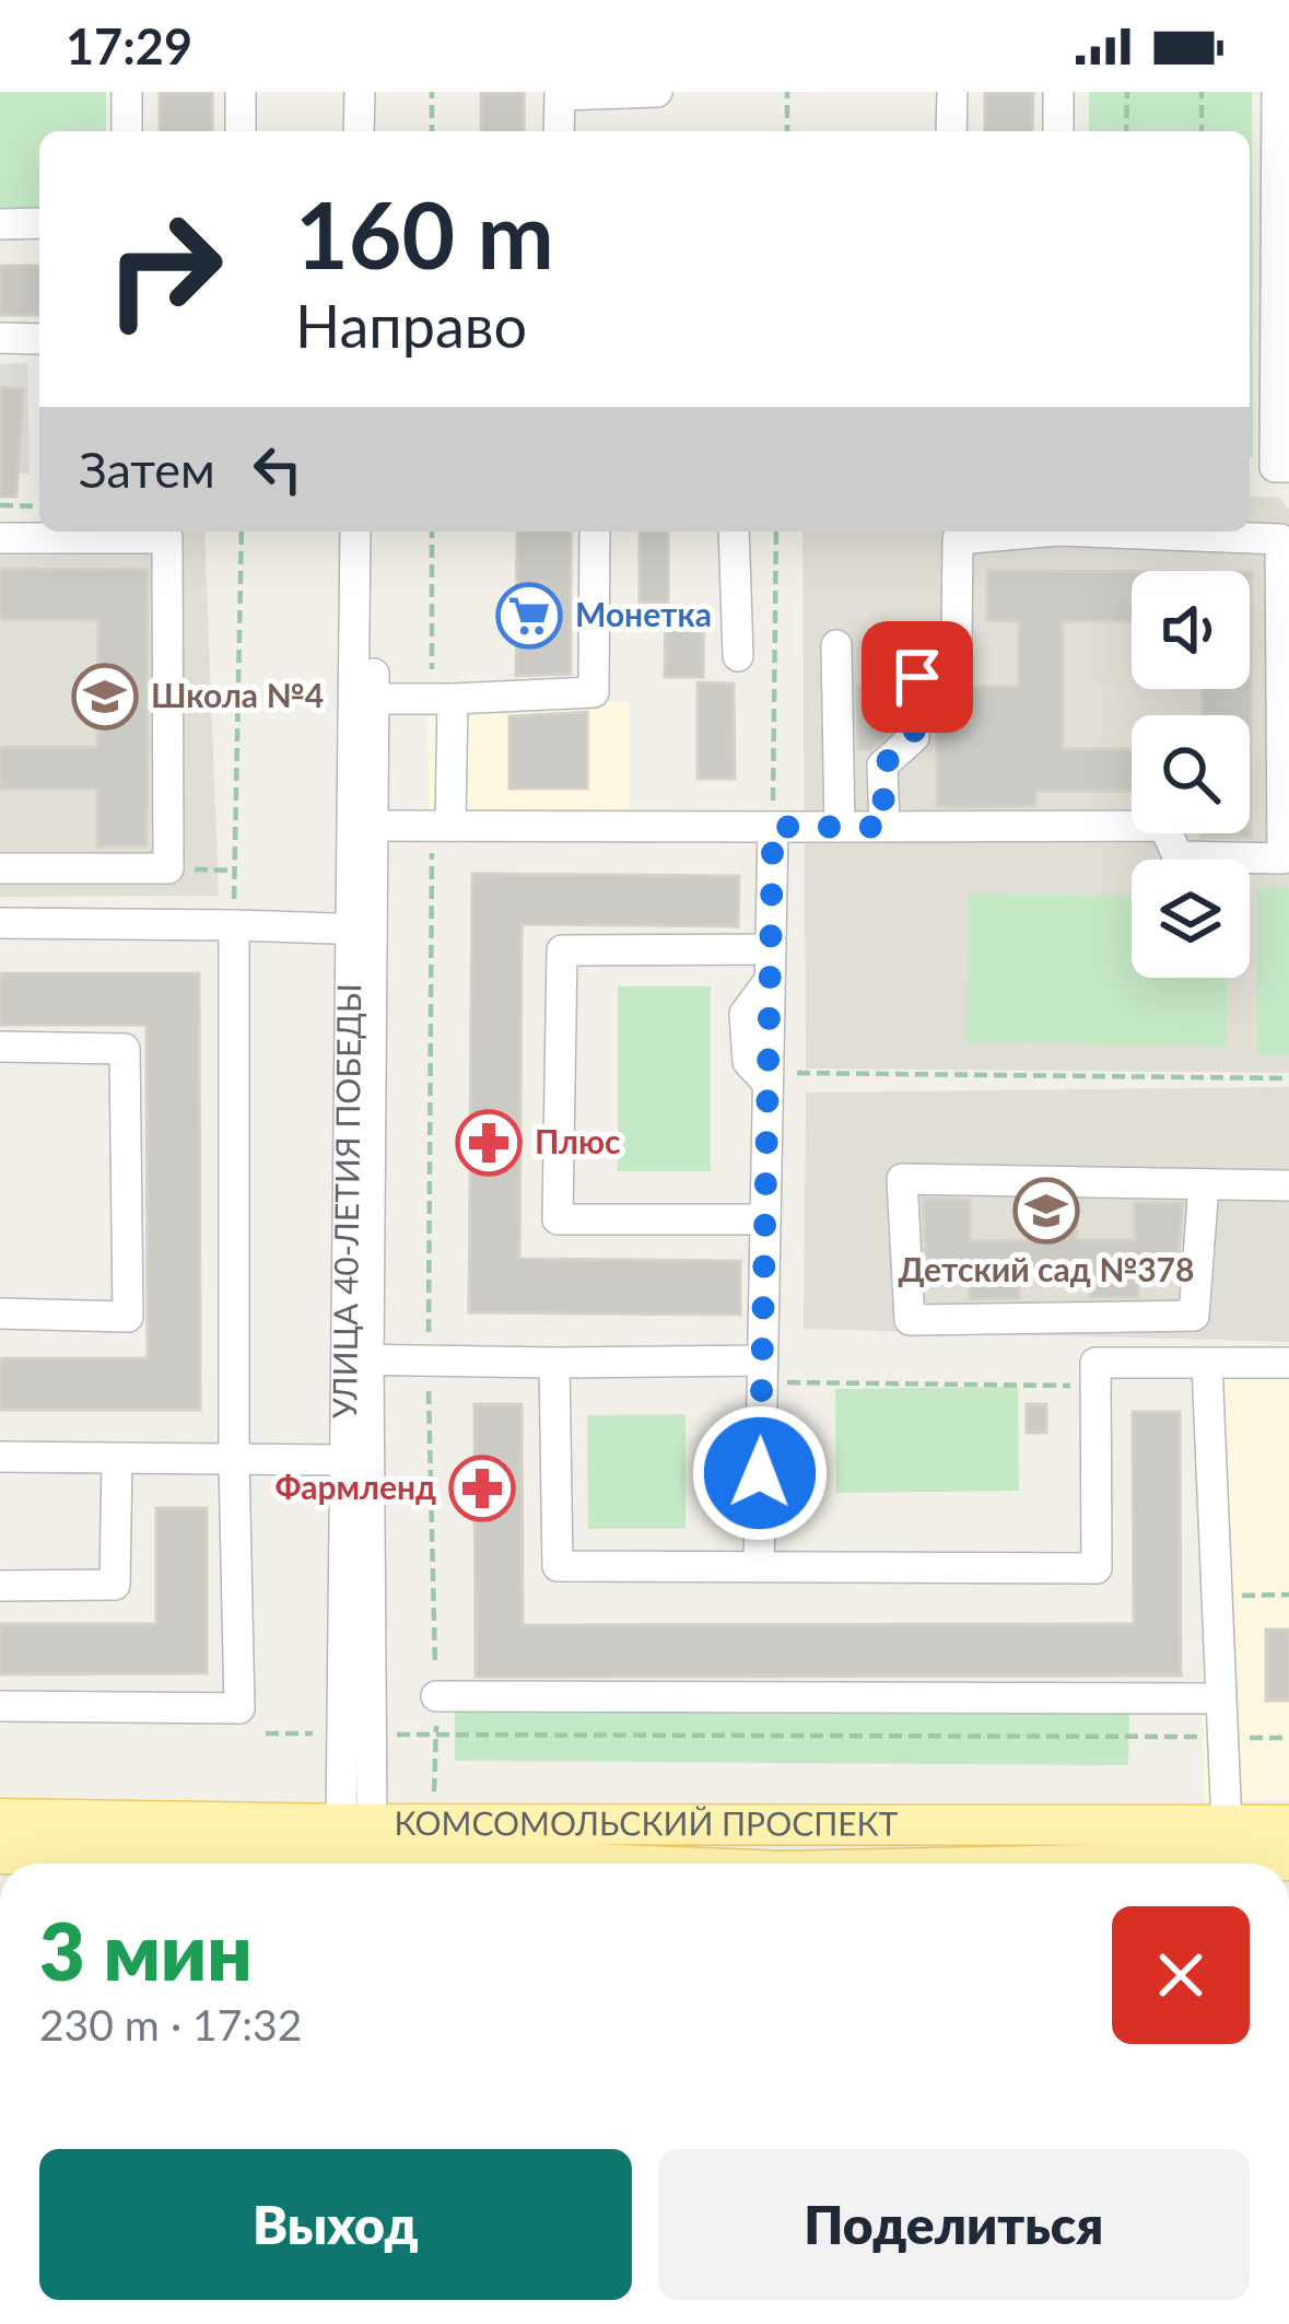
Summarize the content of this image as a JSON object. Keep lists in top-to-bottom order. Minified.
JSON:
{"streets":{"main road":["КОМСОМОЛЬСКИЙ ПРОСПЕКТ"],"street":["УЛИЦА 40-ЛЕТИЯ ПОБЕДЫ"]},"crossings":[["УЛИЦА 40-ЛЕТИЯ ПОБЕДЫ","КОМСОМОЛЬСКИЙ ПРОСПЕКТ"]],"places":{"supermarket":["Монетка"],"school or university":["Школа №4","Детский сад №378"],"pharmacy":["Плюс","Фармленд"]},"page":{"status":"17:29","turn":["160 m","Направо"],"then":"Затем","heading":["3 мин","230 m · 17:32"],"buttons":["Выход","Поделиться"]}}
